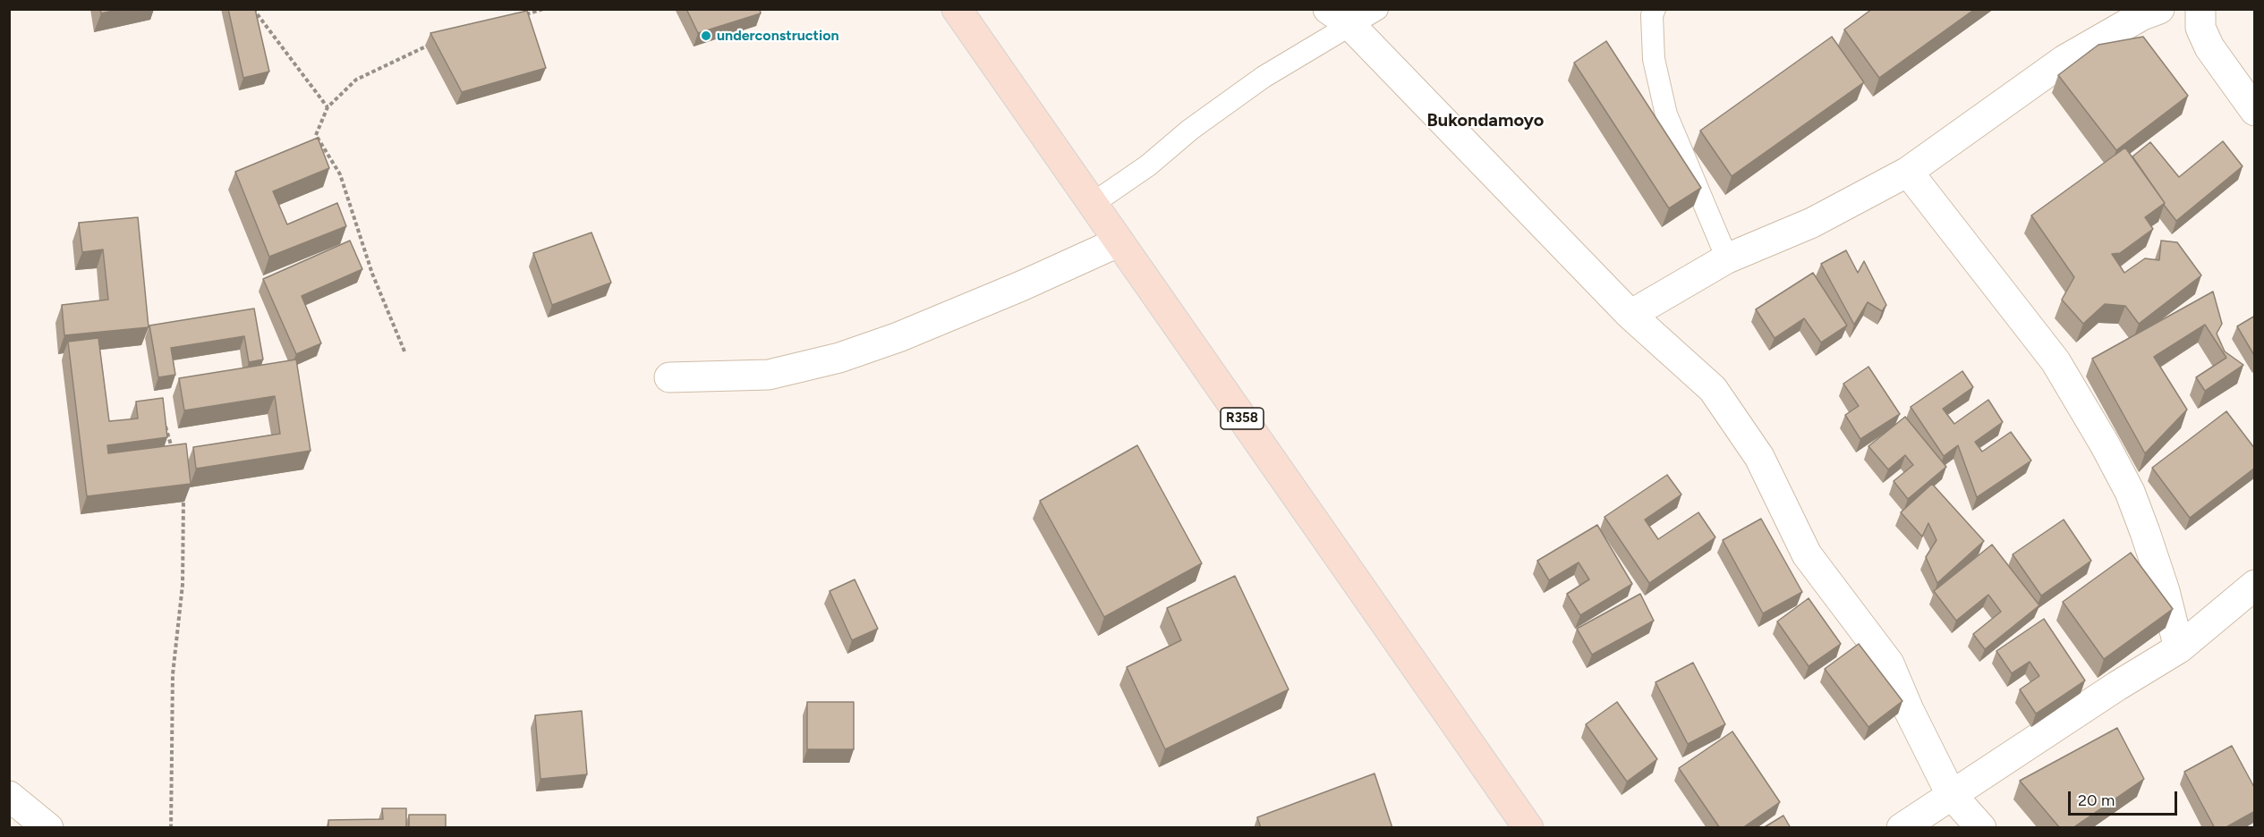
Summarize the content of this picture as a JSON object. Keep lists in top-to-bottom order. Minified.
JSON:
{"streets":{"main road":["R358"]},"districts":["Bukondamoyo"],"places":["underconstruction"],"scale_bar":"20 m"}
